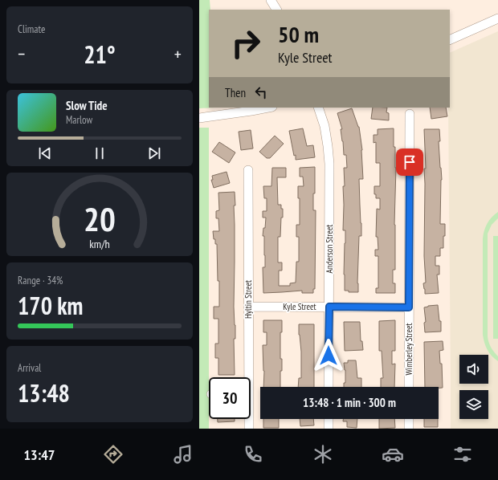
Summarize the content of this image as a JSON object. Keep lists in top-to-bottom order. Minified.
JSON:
{"streets":{"street":["Anderson Street","Hyltin Street","Kyle Street","Wimberley Street"]},"crossings":[["Anderson Street","Kyle Street"],["Hyltin Street","Kyle Street"],["Kyle Street","Wimberley Street"]],"page":{"tile":["Climate",["Range · 34%","170 km"],["Arrival","13:48"]],"turn":["50 m","Kyle Street"],"heat":["−","21°","+"],"then":"Then","song":["Slow Tide","Marlow"],"limit":"30","trip":"13:48 · 1 min · 300 m","tabs":"13:47","gauge":["20","km/h"]}}
